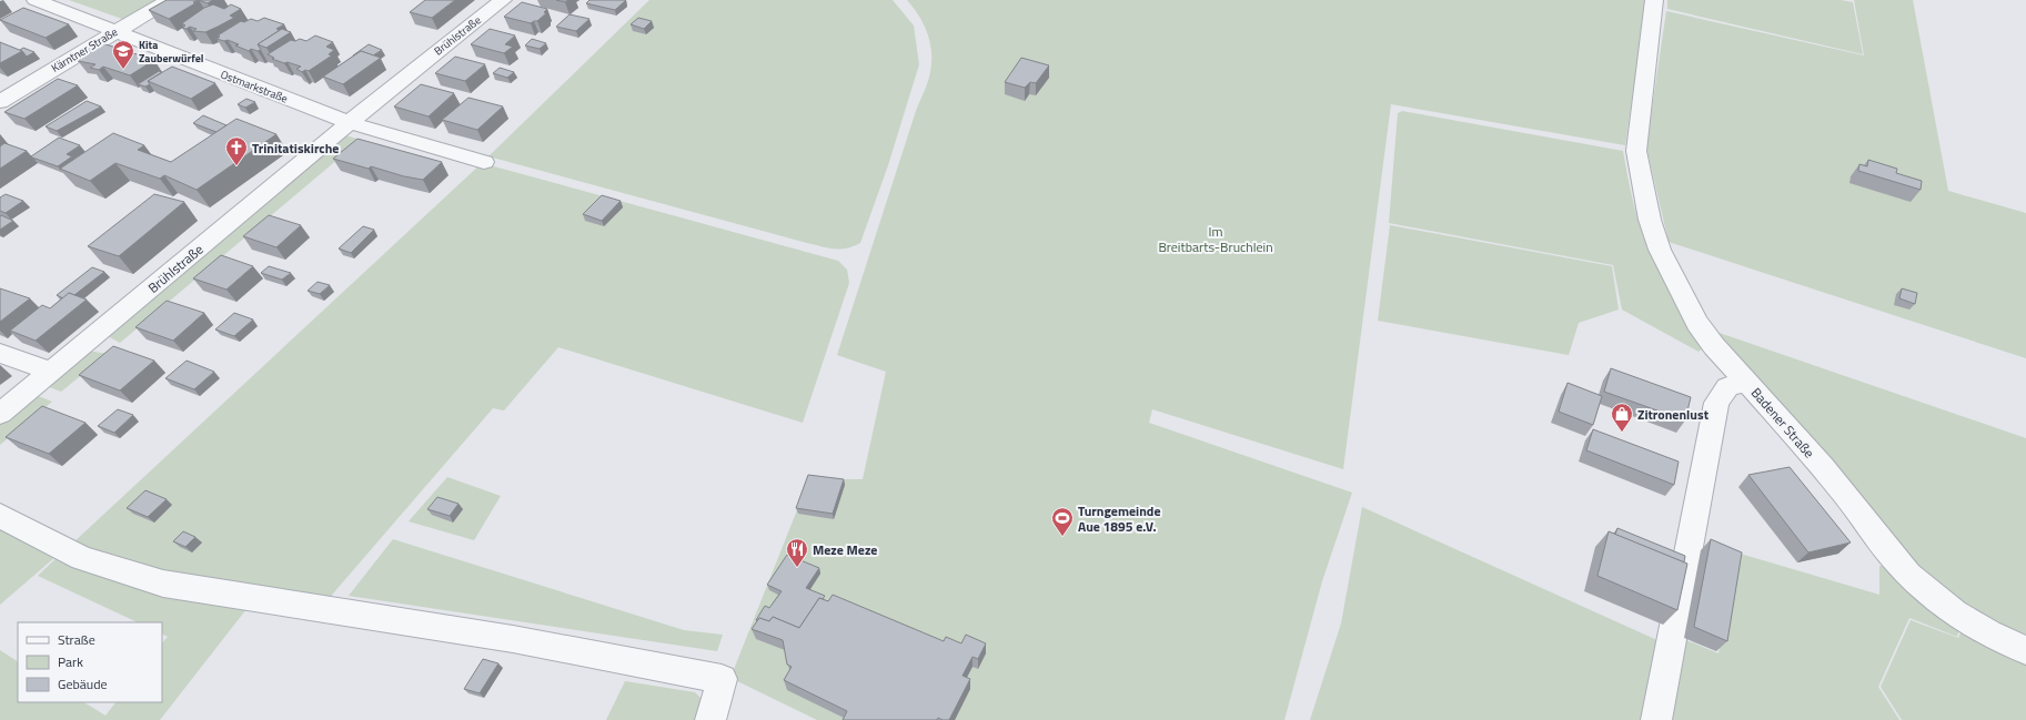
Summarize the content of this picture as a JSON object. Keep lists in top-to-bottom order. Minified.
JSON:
{"streets":{"street":["Brühlstraße","Kärntner Straße","Ostmarkstraße","Badener Straße"]},"crossings":[["Brühlstraße","Ostmarkstraße"],["Kärntner Straße","Ostmarkstraße"]],"parks":["Im Breitbarts-Bruchlein"],"places":{"school or university":["Kita Zauberwürfel"],"church":["Trinitatiskirche"],"shop":["Zitronenlust"],"sports":["Turngemeinde Aue 1895 e.V."],"restaurant":["Meze Meze"]},"legend":["Straße","Park","Gebäude"]}
